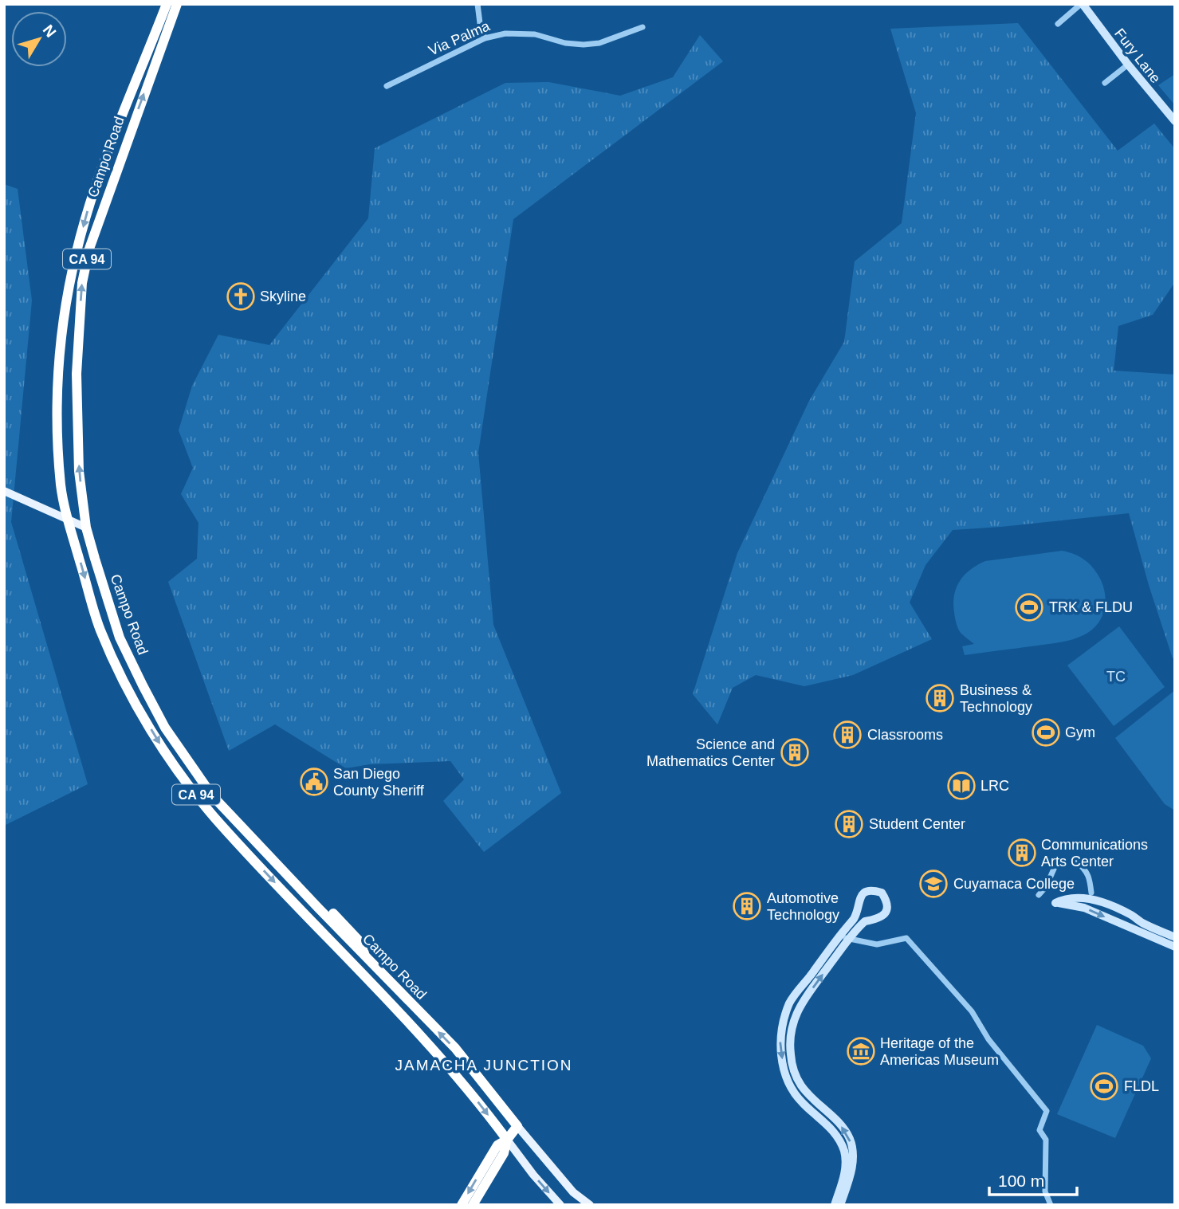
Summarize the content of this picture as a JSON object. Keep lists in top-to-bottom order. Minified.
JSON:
{"streets":{"highway":["Campo Road","CA 94"],"street":["Via Palma","Fury Lane"]},"districts":["JAMACHA JUNCTION"],"parks":["TC"],"places":{"church":["Skyline"],"sports":["TRK & FLDU","Gym","FLDL"],"building":["Business & Technology","Classrooms","Science and Mathematics Center","Student Center","Communications Arts Center","Automotive Technology"],"public building":["San Diego County Sheriff"],"library":["LRC"],"school or university":["Cuyamaca College"],"museum":["Heritage of the Americas Museum"]},"scale_bar":"100 m","north":"top right"}
